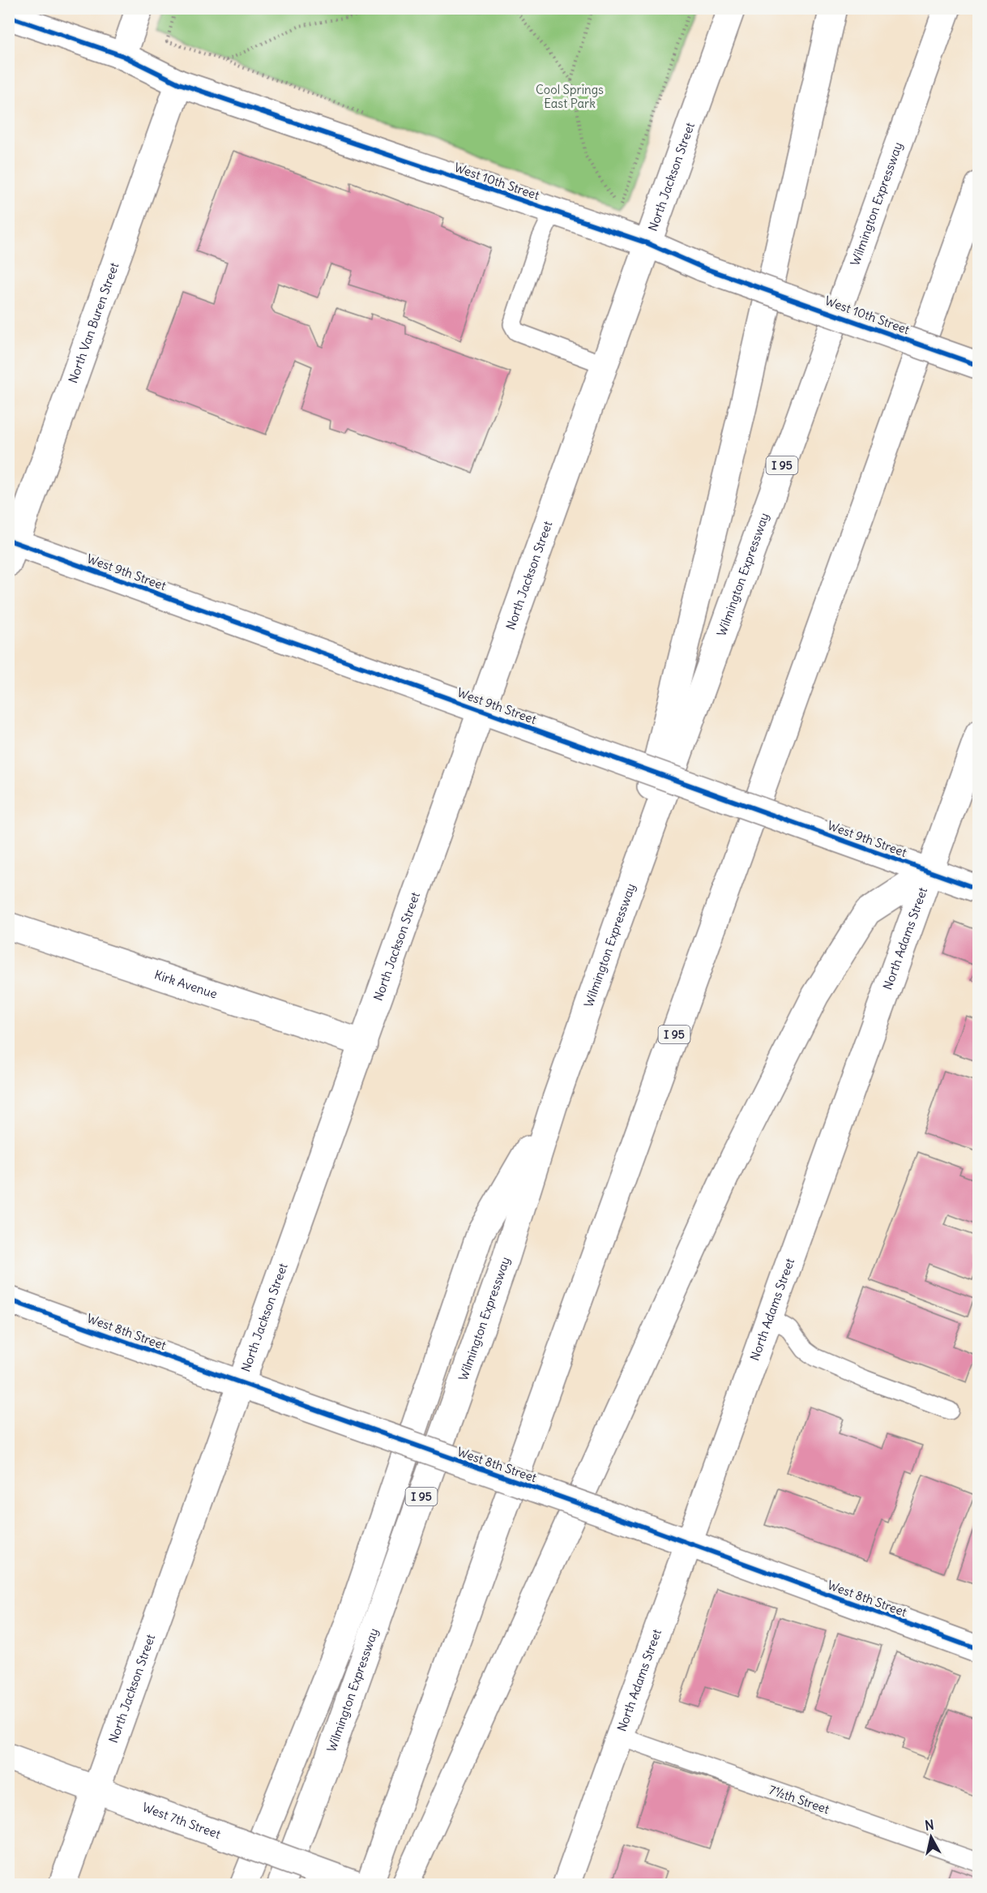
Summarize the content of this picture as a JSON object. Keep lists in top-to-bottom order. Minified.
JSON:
{"streets":{"main road":["North Jackson Street","West 10th Street","Wilmington Expressway","North Van Buren Street","I 95","West 9th Street","North Adams Street","Kirk Avenue","West 8th Street","West 7th Street"],"lane":["7½th Street"]},"crossings":[["North Jackson Street","West 10th Street"],["North Jackson Street","West 9th Street"],["North Jackson Street","Kirk Avenue"],["North Jackson Street","West 8th Street"],["North Jackson Street","West 7th Street"],["West 10th Street","North Van Buren Street"],["North Van Buren Street","West 9th Street"],["West 9th Street","North Adams Street"],["North Adams Street","West 8th Street"],["North Adams Street","7½th Street"]],"parks":["Cool Springs East Park"],"north":"top"}
